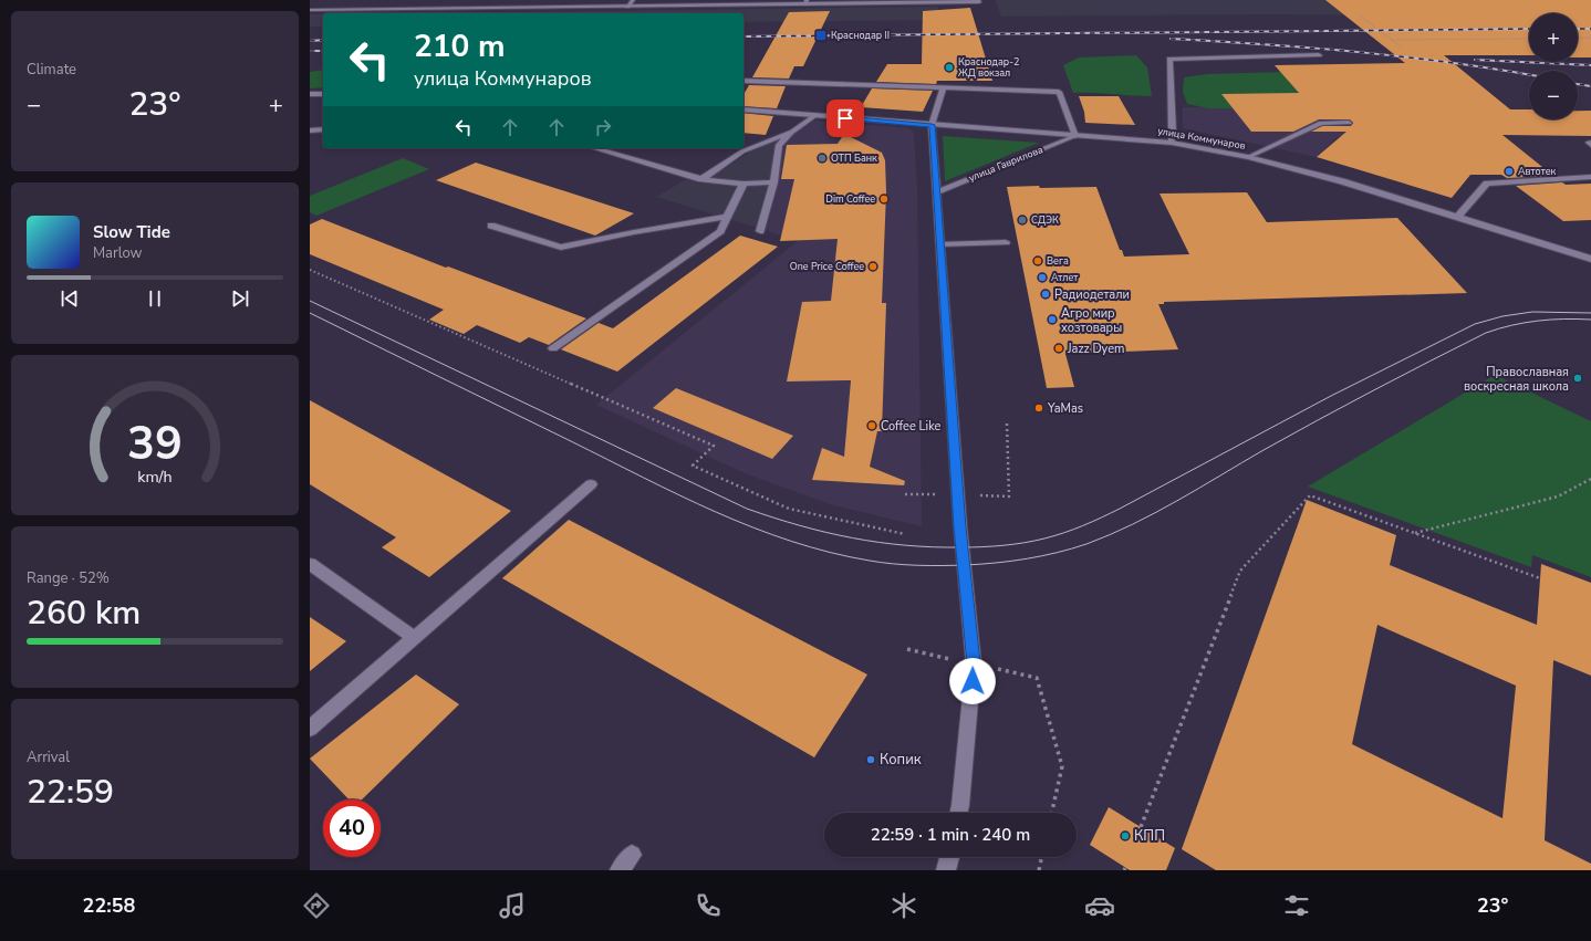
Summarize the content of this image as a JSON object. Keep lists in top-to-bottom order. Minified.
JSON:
{"streets":{"street":["улица Коммунаров","улица Гаврилова"]},"crossings":[["улица Коммунаров","улица Гаврилова"]],"places":{"transit":["Краснодар II"],"other":["Краснодар-2 ЖД вокзал","ОТП Банк","Автотек","Dim Coffee","СДЭК","Вега","One Price Coffee","Атлет","Радиодетали","Агро мир хозтовары","Jazz Dyem","Православная воскресная школа","YaMas","Coffee Like","Копик","КПП"]},"page":{"tile":["Climate",["Range · 52%","260 km"],["Arrival","22:59"]],"map_buttons":["+","−"],"turn":["210 m","улица Коммунаров"],"heat":["−","23°","+"],"song":["Slow Tide","Marlow"],"limit":"40","trip":"22:59 · 1 min · 240 m","tabs":["22:58","23°"],"gauge":["39","km/h"]}}
